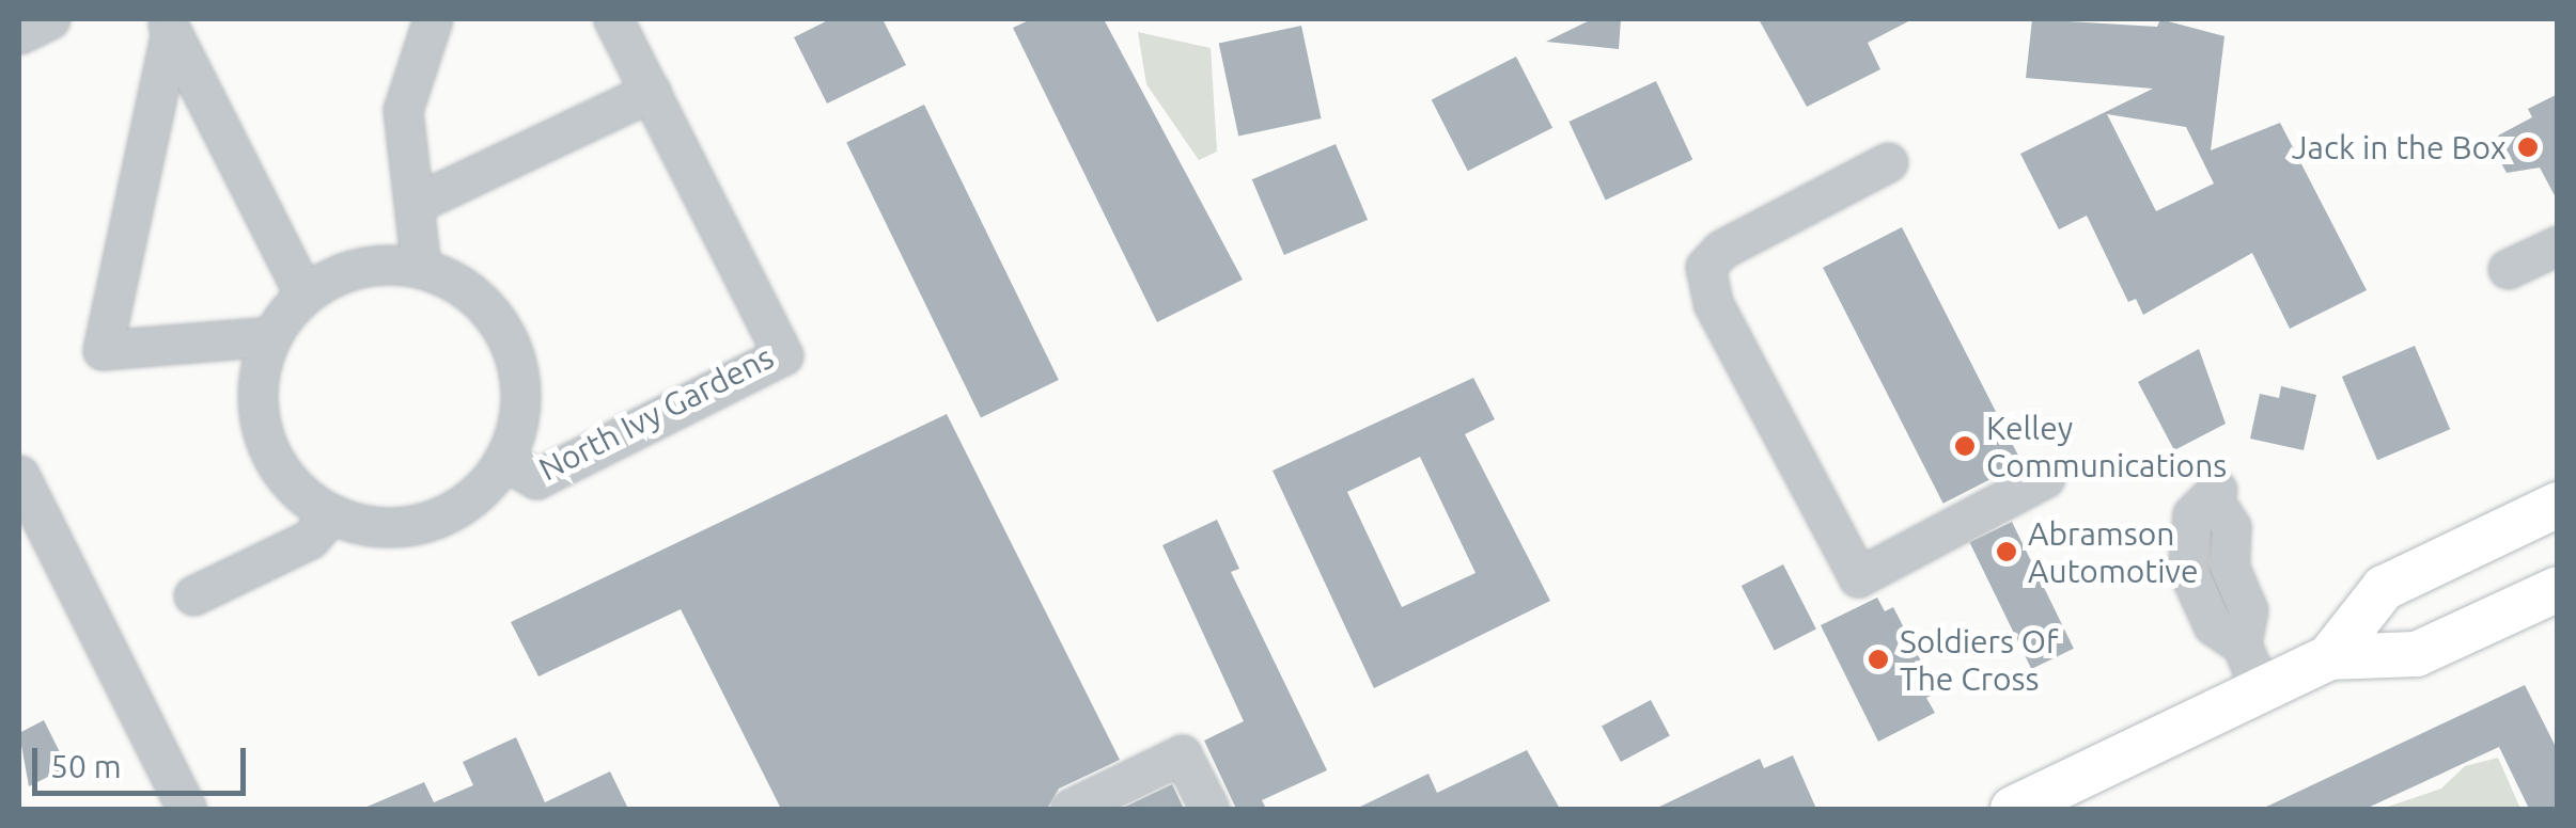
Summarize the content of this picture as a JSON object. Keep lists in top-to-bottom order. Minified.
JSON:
{"streets":{"street":["North Ivy Gardens"]},"places":["Jack in the Box","Kelley Communications","Abramson Automotive","Soldiers Of The Cross"],"scale_bar":"50 m"}
